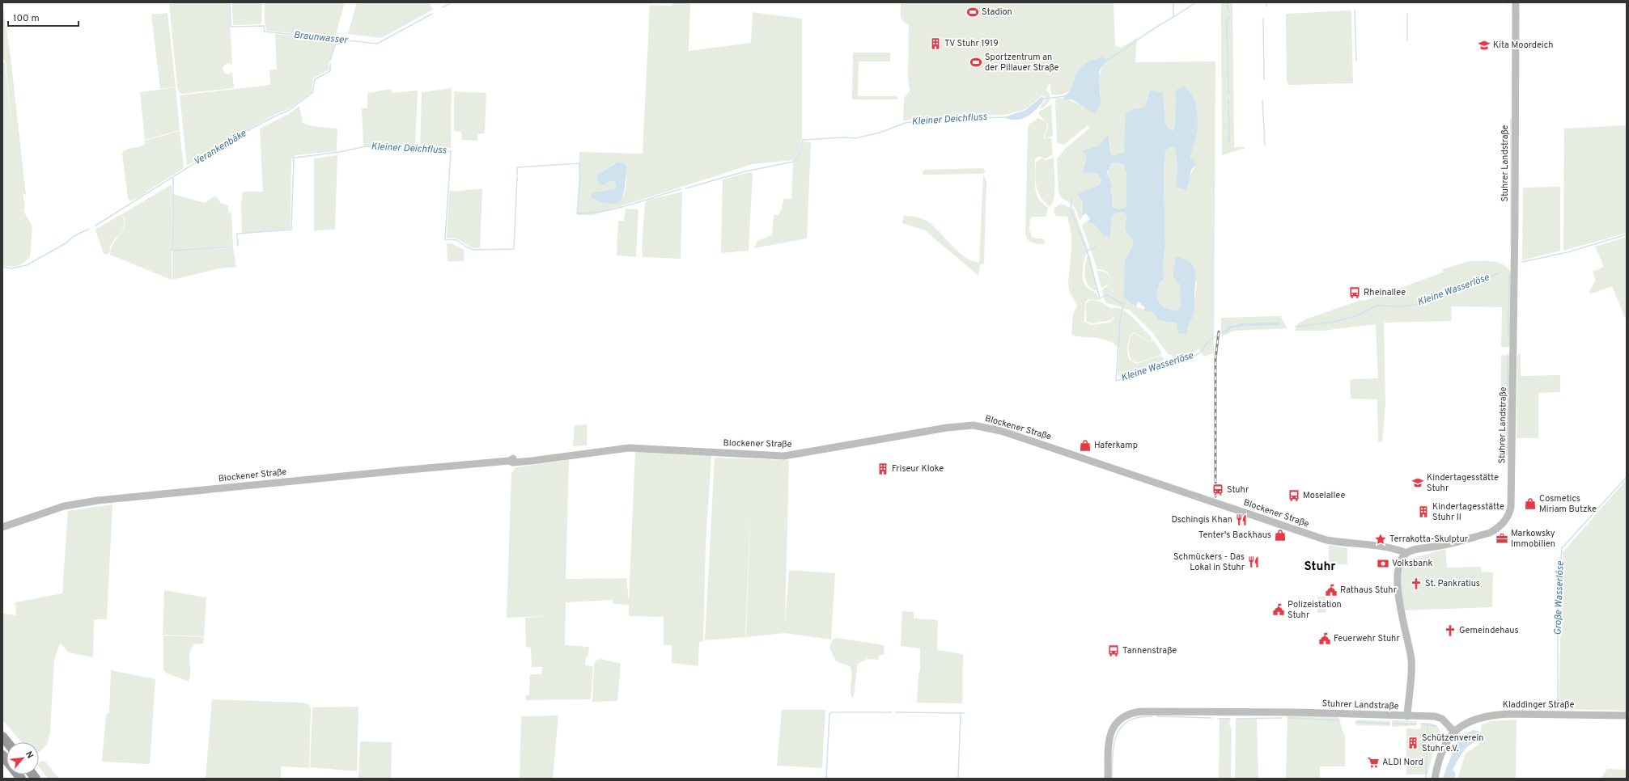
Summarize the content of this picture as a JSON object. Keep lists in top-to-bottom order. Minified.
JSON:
{"streets":{"street":["Stuhrer Landstraße","Blockener Straße","Kladdinger Straße"]},"crossings":[["Stuhrer Landstraße","Blockener Straße"]],"districts":["Stuhr"],"water":["Braunwasser","Kleiner Deichfluss","Verankenbäke","Kleine Wasserlöse","Große Wasserlöse"],"places":{"sports":["Stadion","Sportzentrum an der Pillauer Straße"],"building":["TV Stuhr 1919","Friseur Kloke","Kindertagesstätte Stuhr II","Schützenverein Stuhr e.V."],"school or university":["Kita Moordeich","Kindertagesstätte Stuhr"],"bus stop":["Rheinallee","Moselallee","Tannenstraße"],"shop":["Haferkamp","Cosmetics Miriam Butzke","Tenter's Backhaus"],"station":["Stuhr"],"restaurant":["Dschingis Khan","Schmückers - Das Lokal in Stuhr"],"office":["Markowsky Immobilien"],"place":["Terrakotta-Skulptur"],"bank":["Volksbank"],"church":["St. Pankratius","Gemeindehaus"],"public building":["Rathaus Stuhr","Polizeistation Stuhr","Feuerwehr Stuhr"],"supermarket":["ALDI Nord"]},"scale_bar":"100 m","north":"top right"}
